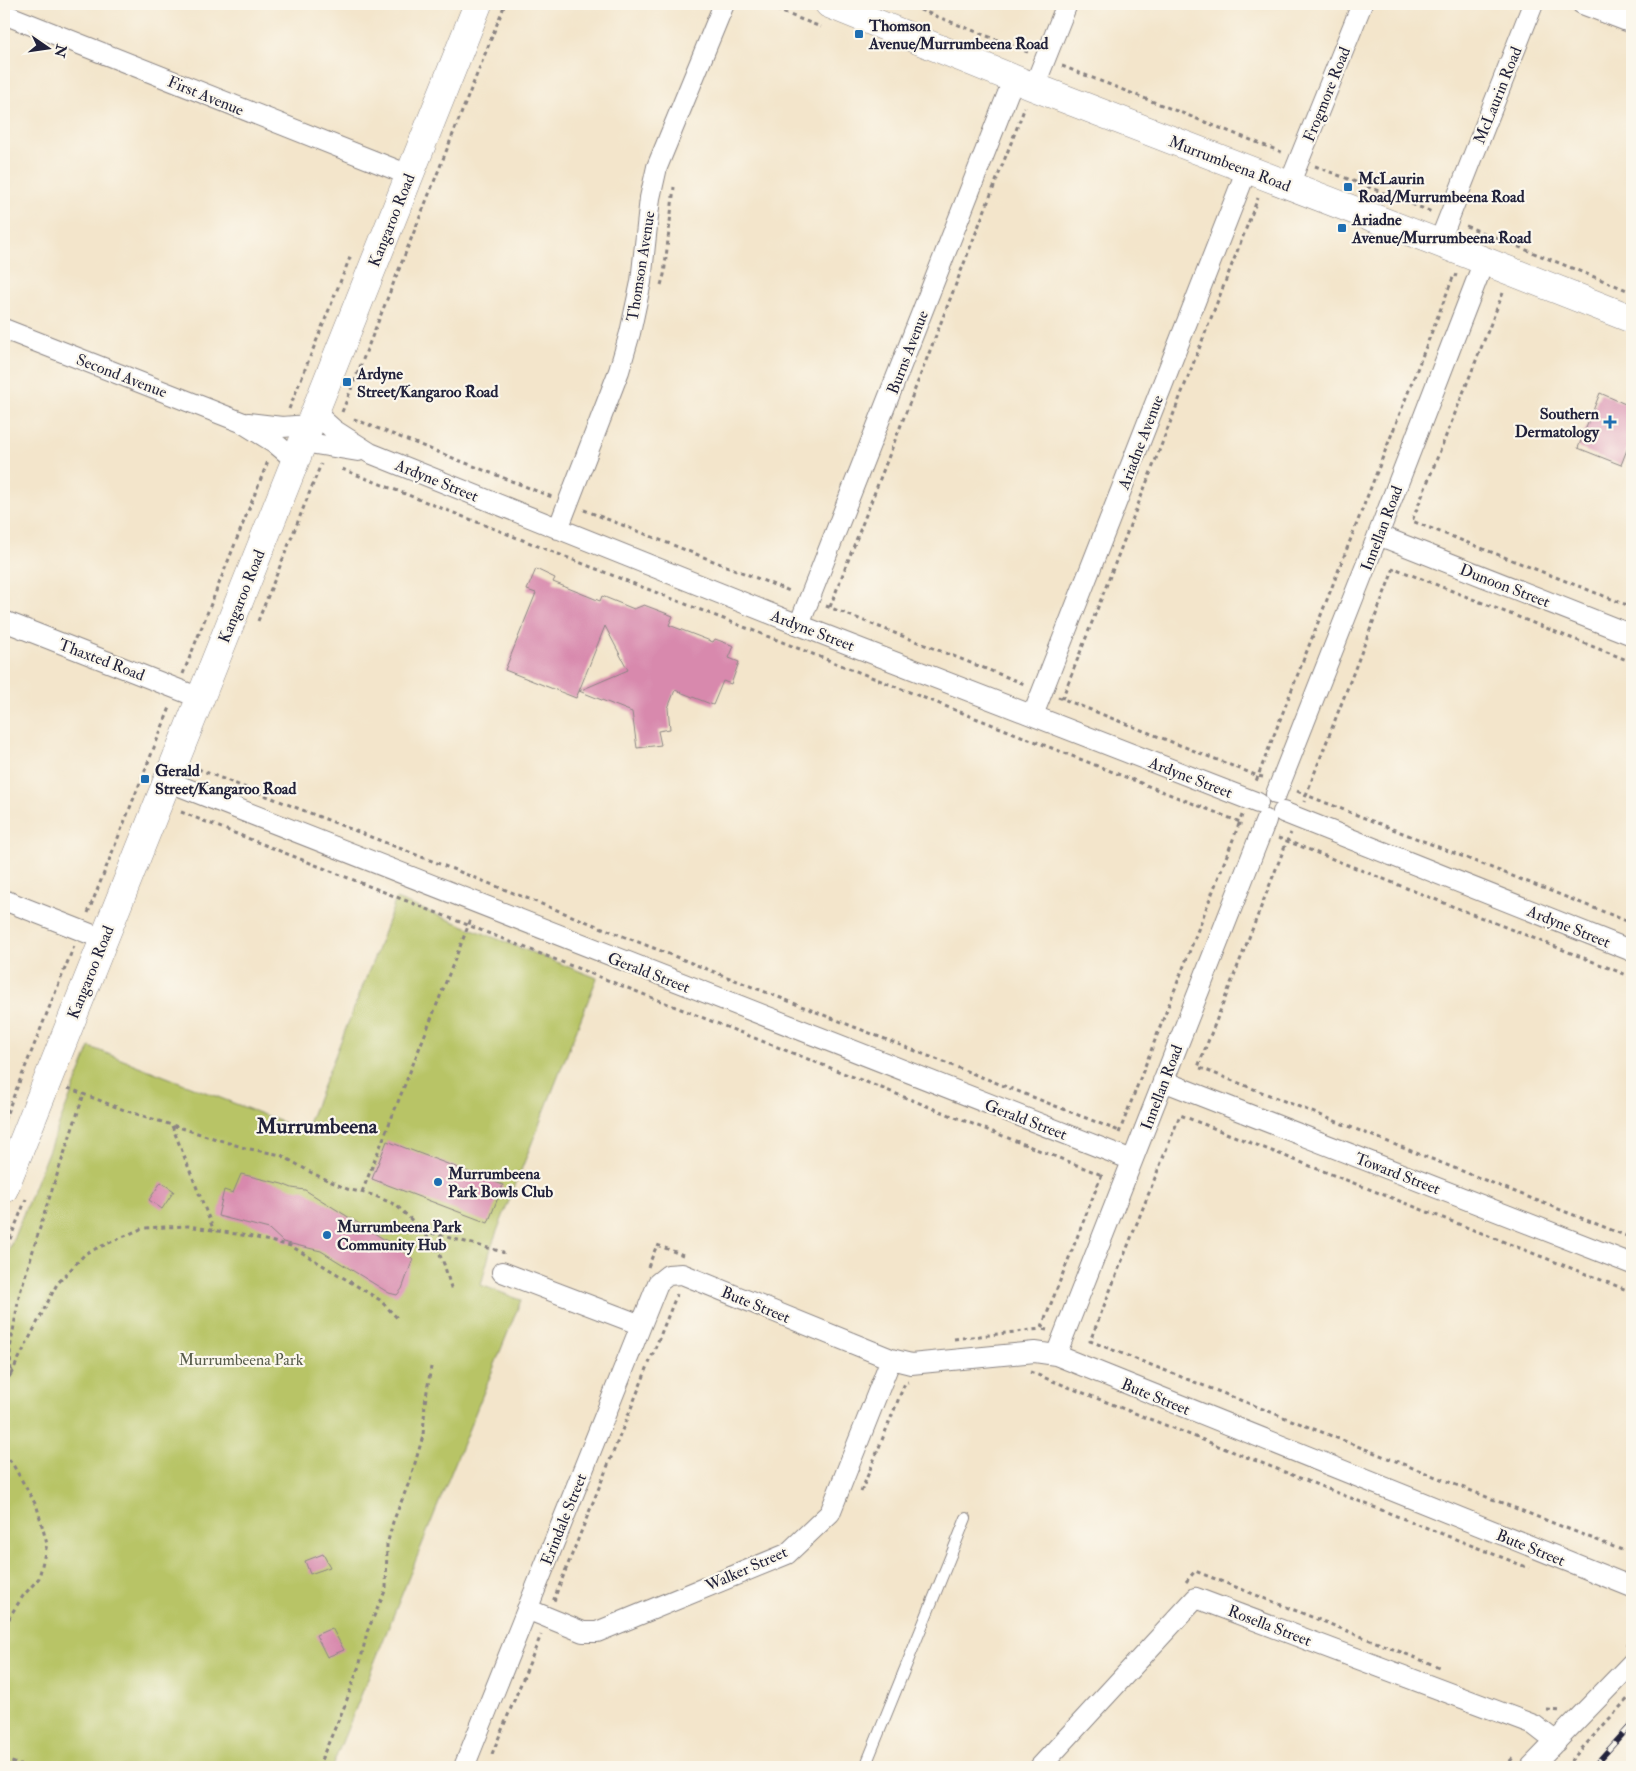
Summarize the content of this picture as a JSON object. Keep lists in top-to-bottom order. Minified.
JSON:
{"streets":{"street":["Frogmore Road","First Avenue","McLaurin Road","Murrumbeena Road","Kangaroo Road","Thomson Avenue","Burns Avenue","Second Avenue","Ariadne Avenue","Ardyne Street","Innellan Road","Dunoon Street","Thaxted Road","Gerald Street","Toward Street","Bute Street","Erindale Street","Walker Street","Rosella Street"]},"crossings":[["Frogmore Road","Murrumbeena Road"],["First Avenue","Kangaroo Road"],["McLaurin Road","Murrumbeena Road"],["Murrumbeena Road","Burns Avenue"],["Murrumbeena Road","Ariadne Avenue"],["Murrumbeena Road","Innellan Road"],["Kangaroo Road","Second Avenue"],["Kangaroo Road","Ardyne Street"],["Kangaroo Road","Thaxted Road"],["Kangaroo Road","Gerald Street"],["Thomson Avenue","Ardyne Street"],["Burns Avenue","Ardyne Street"],["Second Avenue","Ardyne Street"],["Ariadne Avenue","Ardyne Street"],["Ardyne Street","Innellan Road"],["Innellan Road","Dunoon Street"],["Innellan Road","Gerald Street"],["Innellan Road","Toward Street"],["Innellan Road","Bute Street"],["Bute Street","Erindale Street"],["Bute Street","Walker Street"],["Erindale Street","Walker Street"]],"districts":["Murrumbeena"],"parks":["Murrumbeena Park"],"places":{"transit":["Thomson Avenue/Murrumbeena Road","McLaurin Road/Murrumbeena Road","Ariadne Avenue/Murrumbeena Road","Ardyne Street/Kangaroo Road","Gerald Street/Kangaroo Road"],"health":["Southern Dermatology"],"other":["Murrumbeena Park Bowls Club","Murrumbeena Park Community Hub"]},"north":"right"}
